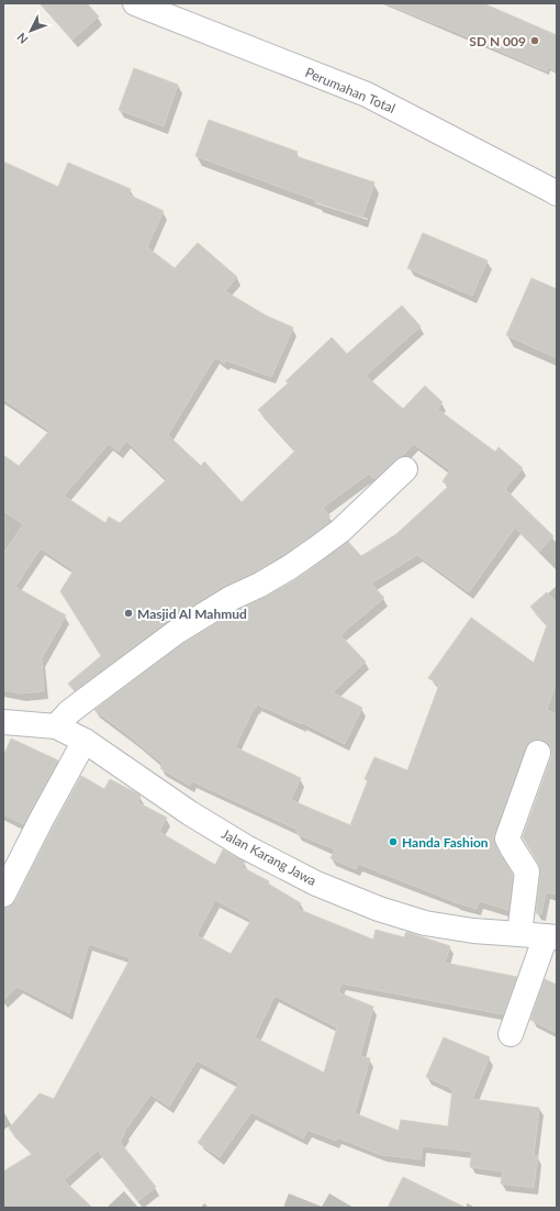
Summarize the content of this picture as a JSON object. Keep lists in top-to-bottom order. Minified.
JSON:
{"streets":{"street":["Perumahan Total","Jalan Karang Jawa"]},"places":["SD N 009","Masjid Al Mahmud","Handa Fashion"],"north":"bottom left"}
